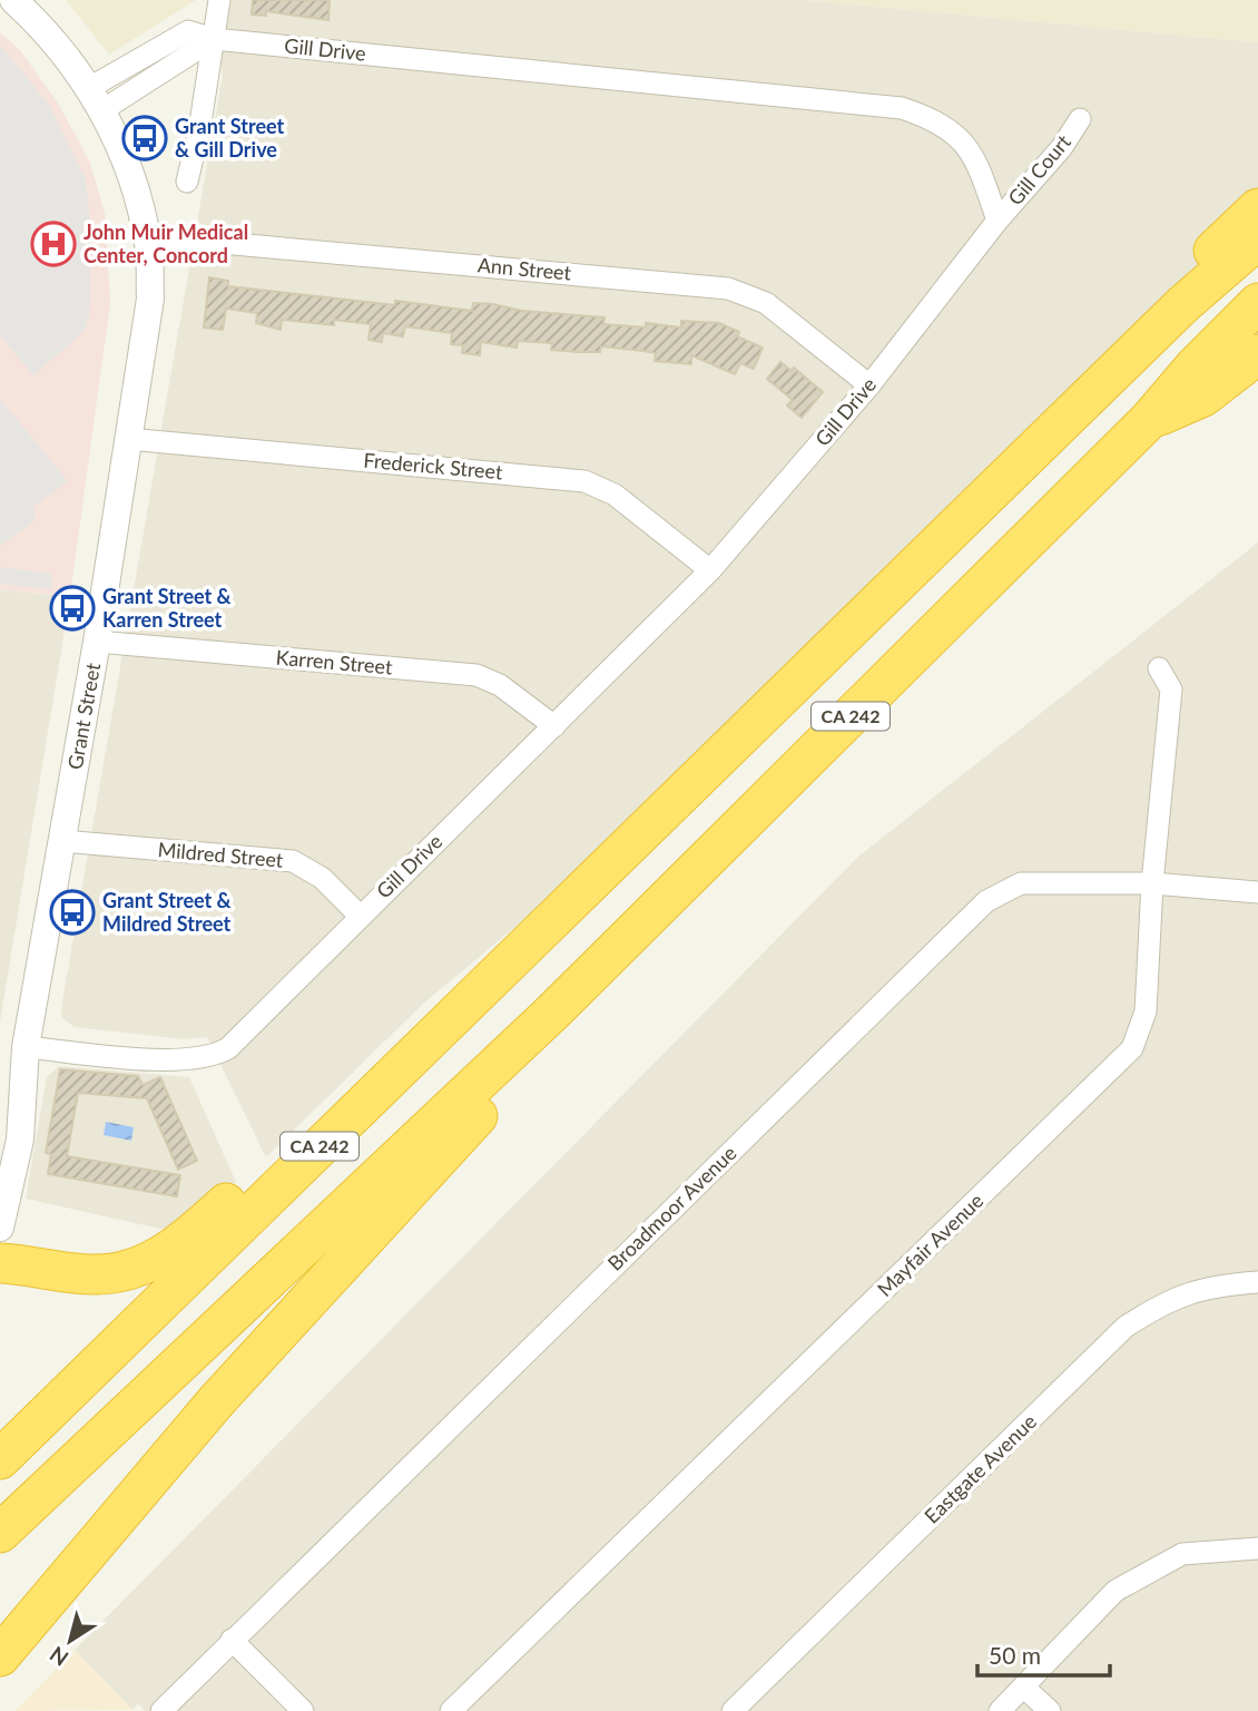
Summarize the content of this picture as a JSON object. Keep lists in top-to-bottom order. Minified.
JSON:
{"streets":{"highway":["CA 242"],"street":["Gill Drive","Gill Court","Ann Street","Frederick Street","Karren Street","Grant Street","Mildred Street","Broadmoor Avenue","Mayfair Avenue","Eastgate Avenue"]},"crossings":[["Gill Drive","Gill Court"],["Gill Drive","Ann Street"],["Gill Drive","Frederick Street"],["Gill Drive","Karren Street"],["Gill Drive","Grant Street"],["Gill Drive","Mildred Street"],["Ann Street","Grant Street"],["Frederick Street","Grant Street"],["Karren Street","Grant Street"],["Grant Street","Mildred Street"],["Broadmoor Avenue","Mayfair Avenue"]],"places":{"bus stop":["Grant Street & Gill Drive","Grant Street & Karren Street","Grant Street & Mildred Street"],"hospital":["John Muir Medical Center, Concord"]},"scale_bar":"50 m","north":"bottom left"}
